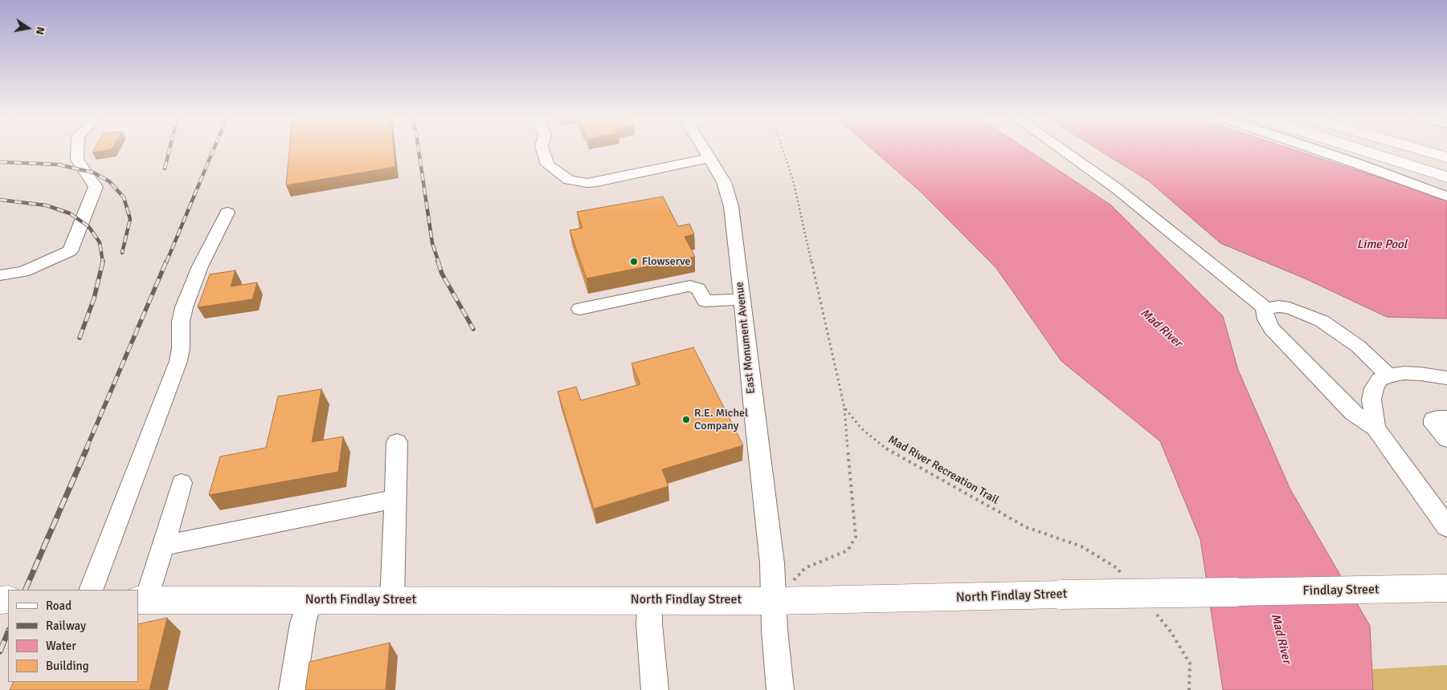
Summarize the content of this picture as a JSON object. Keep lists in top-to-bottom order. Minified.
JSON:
{"streets":{"main road":["Findlay Street","North Findlay Street"],"street":["East Monument Avenue"],"path":["Mad River Recreation Trail"]},"crossings":[["East Monument Avenue","North Findlay Street"],["Findlay Street","North Findlay Street"]],"water":["Lime Pool","Mad River"],"places":["Flowserve","R.E. Michel Company"],"legend":["Road","Railway","Water","Building"],"north":"right"}
